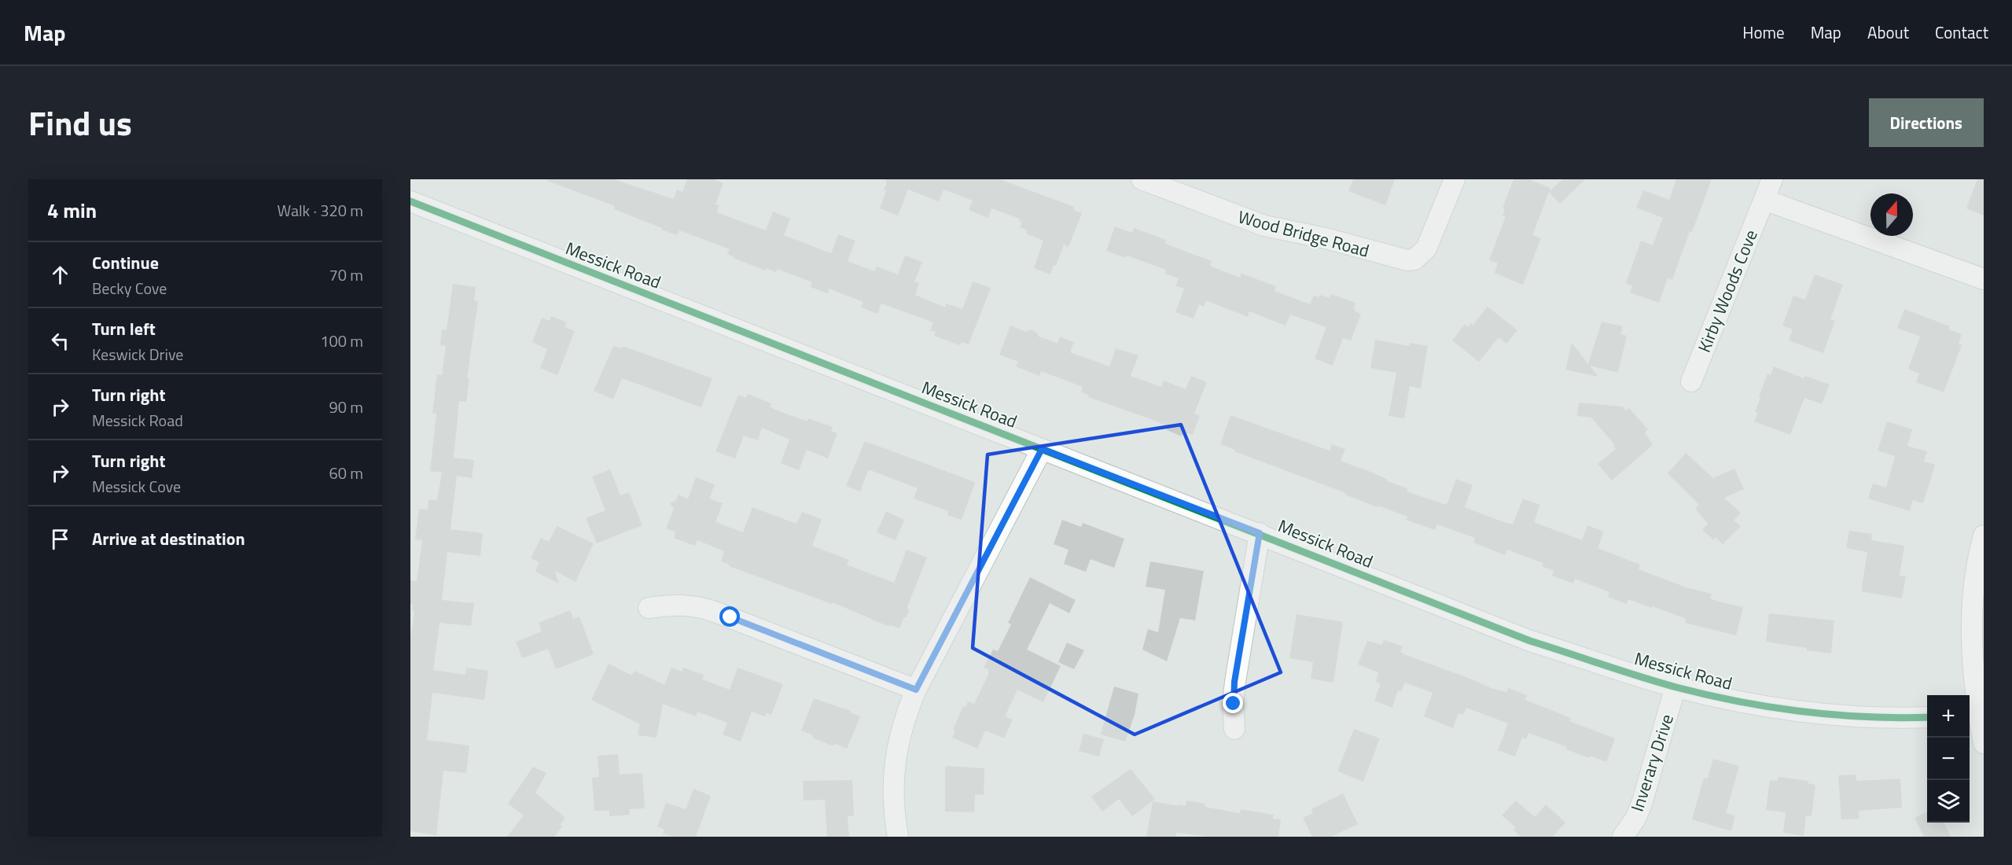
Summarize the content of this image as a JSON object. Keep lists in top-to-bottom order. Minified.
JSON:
{"streets":{"street":["Wood Bridge Road","Messick Road","Kirby Woods Cove","Inverary Drive"]},"crossings":[["Messick Road","Inverary Drive"]],"north":"top","page":{"header":"Map","nav":["Home","Map","About","Contact"],"title":"Find us","buttons":"Directions","heading":["4 min","Walk · 320 m"],"list":[["Continue","Becky Cove","70 m"],["Turn left","Keswick Drive","100 m"],["Turn right","Messick Road","90 m"],["Turn right","Messick Cove","60 m"],"Arrive at destination"],"map_buttons":["+","−"]}}
